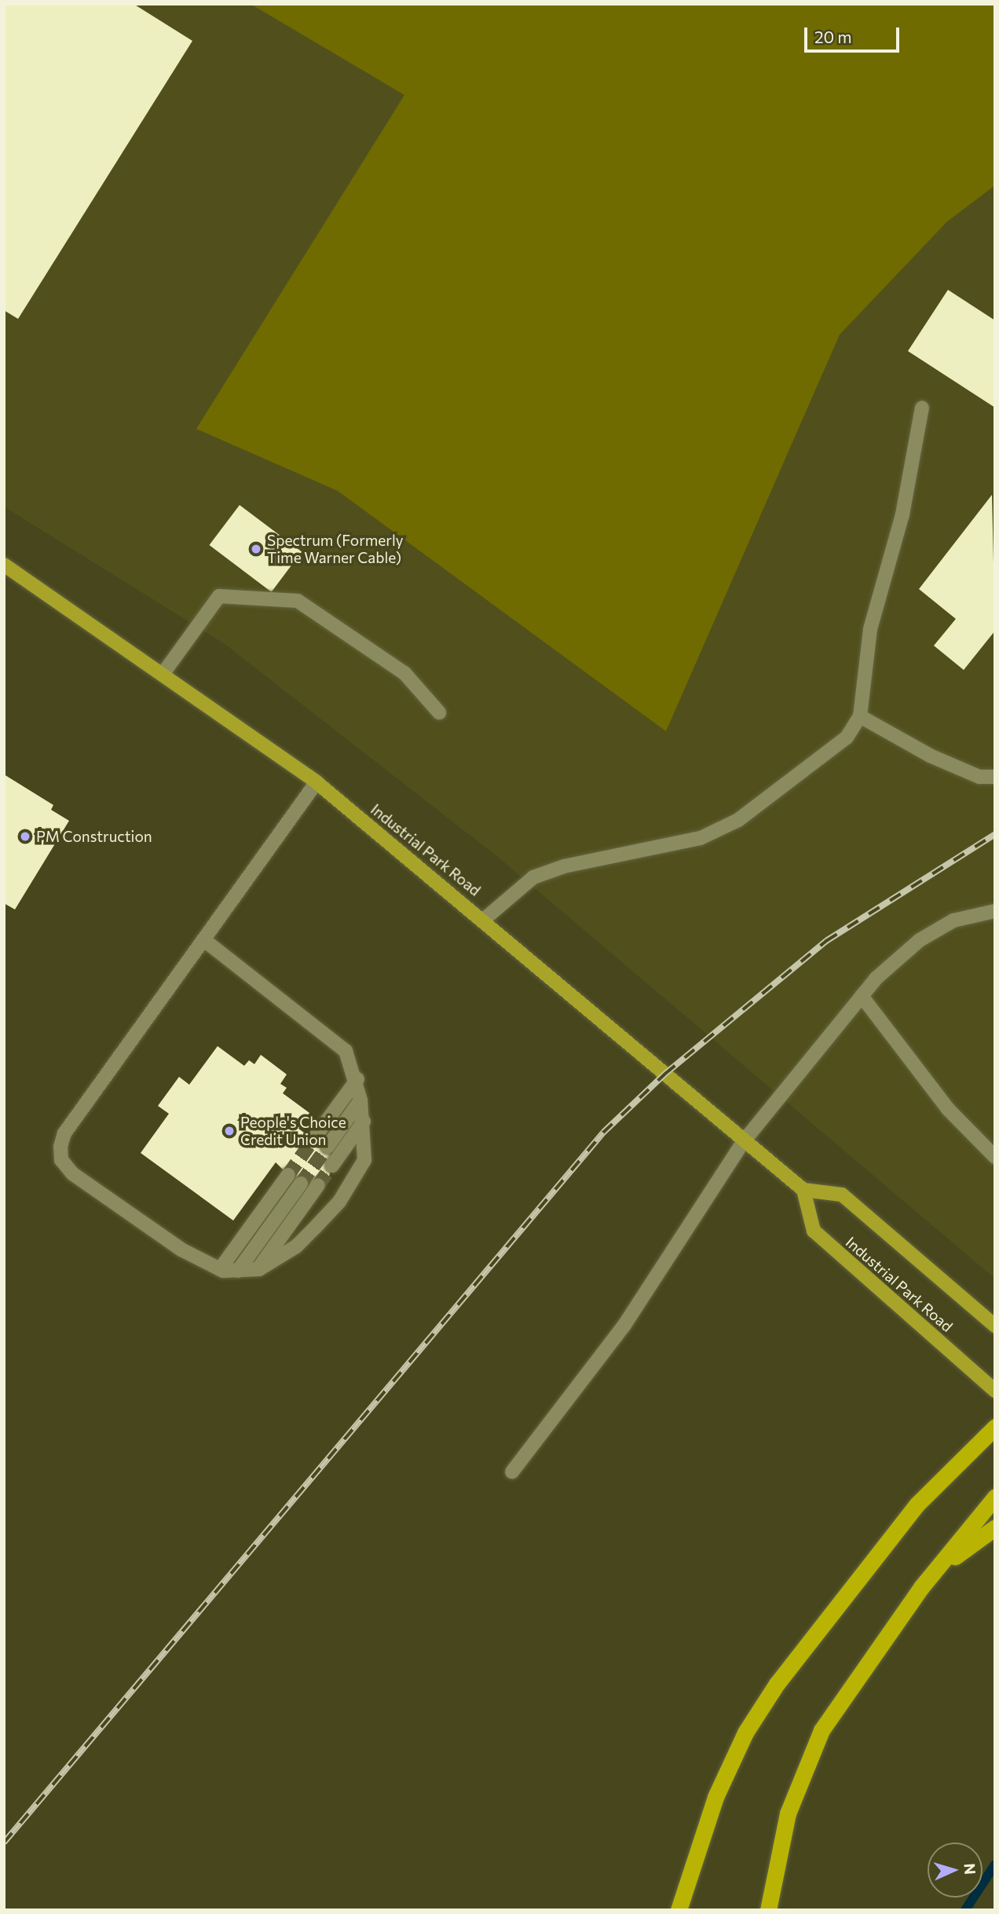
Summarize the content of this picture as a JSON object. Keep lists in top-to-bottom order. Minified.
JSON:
{"streets":{"main road":["Industrial Park Road"]},"places":["Spectrum (Formerly Time Warner Cable)","PM Construction","People's Choice Credit Union"],"scale_bar":"20 m","north":"right"}
